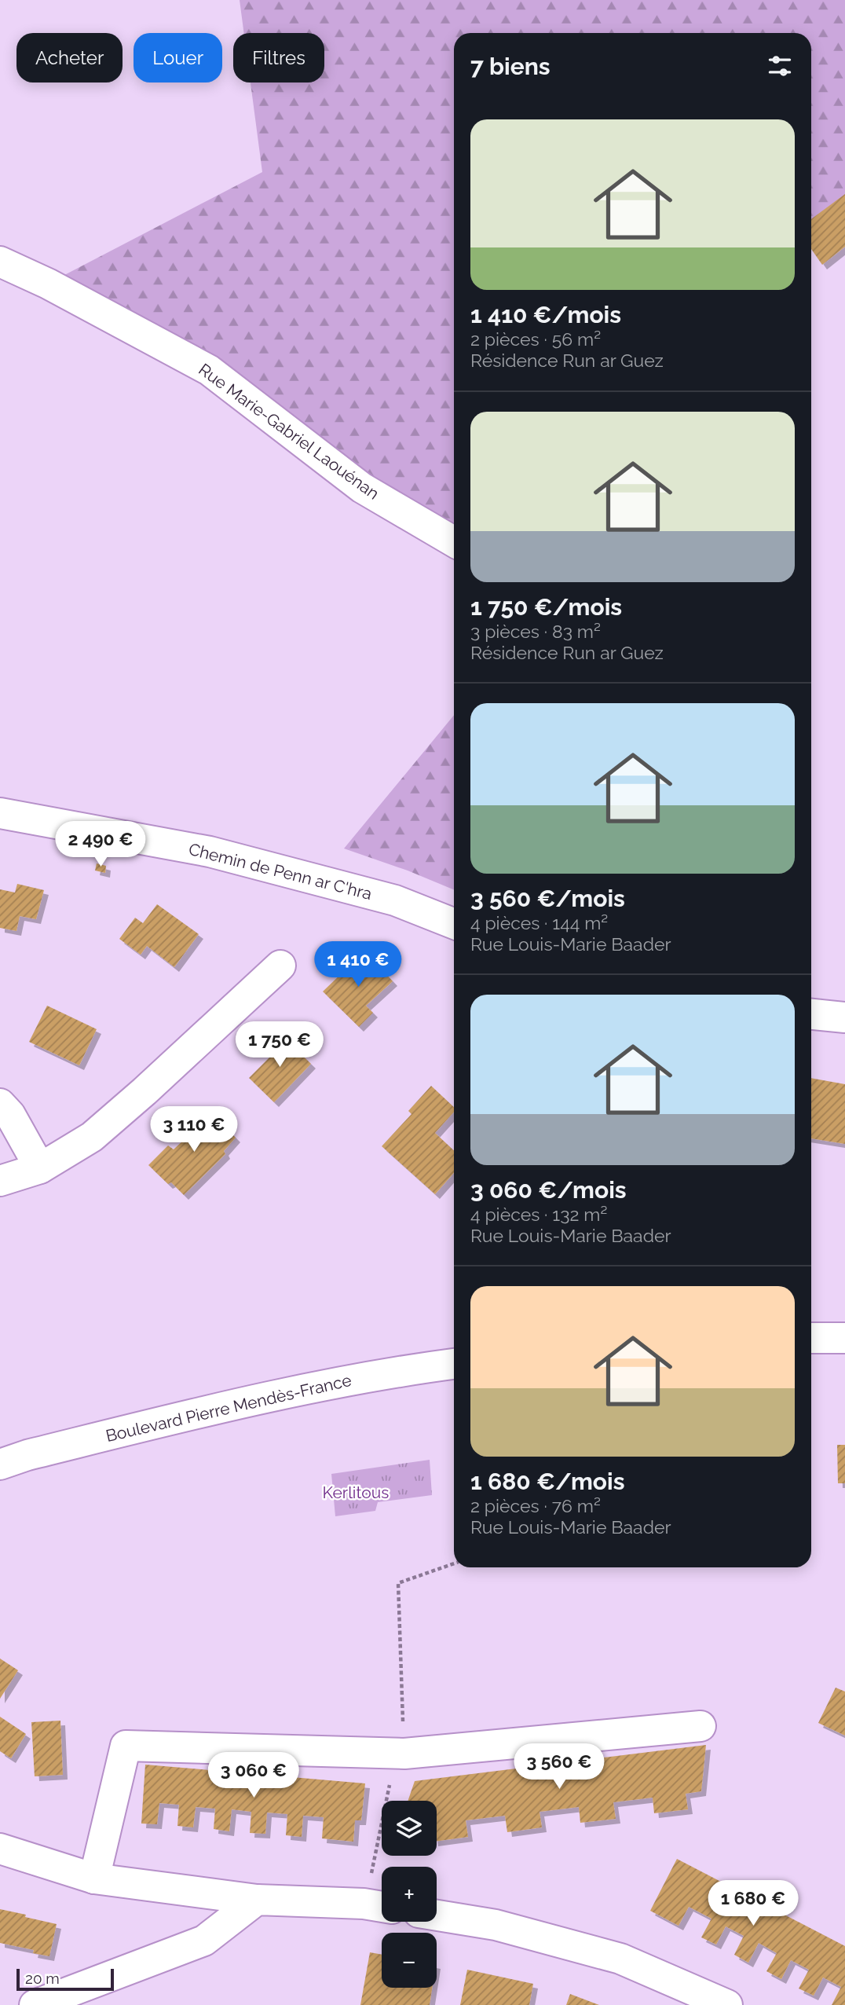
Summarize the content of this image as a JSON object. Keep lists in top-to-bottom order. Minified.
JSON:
{"streets":{"street":["Rue Marie-Gabriel Laouénan","Chemin de Penn ar C'hra","Boulevard Pierre Mendès-France"]},"parks":["Kerlitous"],"scale_bar":"20 m","page":{"chip":["Acheter","Louer","Filtres"],"heading":"7 biens","list":[{"name":"1 410 €/mois","note":"2 pièces · 56 m² · Résidence Run ar Guez"},{"name":"1 750 €/mois","note":"3 pièces · 83 m² · Résidence Run ar Guez"},{"name":"3 560 €/mois","note":"4 pièces · 144 m² · Rue Louis-Marie Baader"},{"name":"3 060 €/mois","note":"4 pièces · 132 m² · Rue Louis-Marie Baader"},{"name":"1 680 €/mois","note":"2 pièces · 76 m² · Rue Louis-Marie Baader"}],"price":["2 490 €","1 410 €","1 750 €","3 110 €","3 560 €","3 060 €","1 680 €"],"map_buttons":["+","−"],"scale":"20 m"}}
